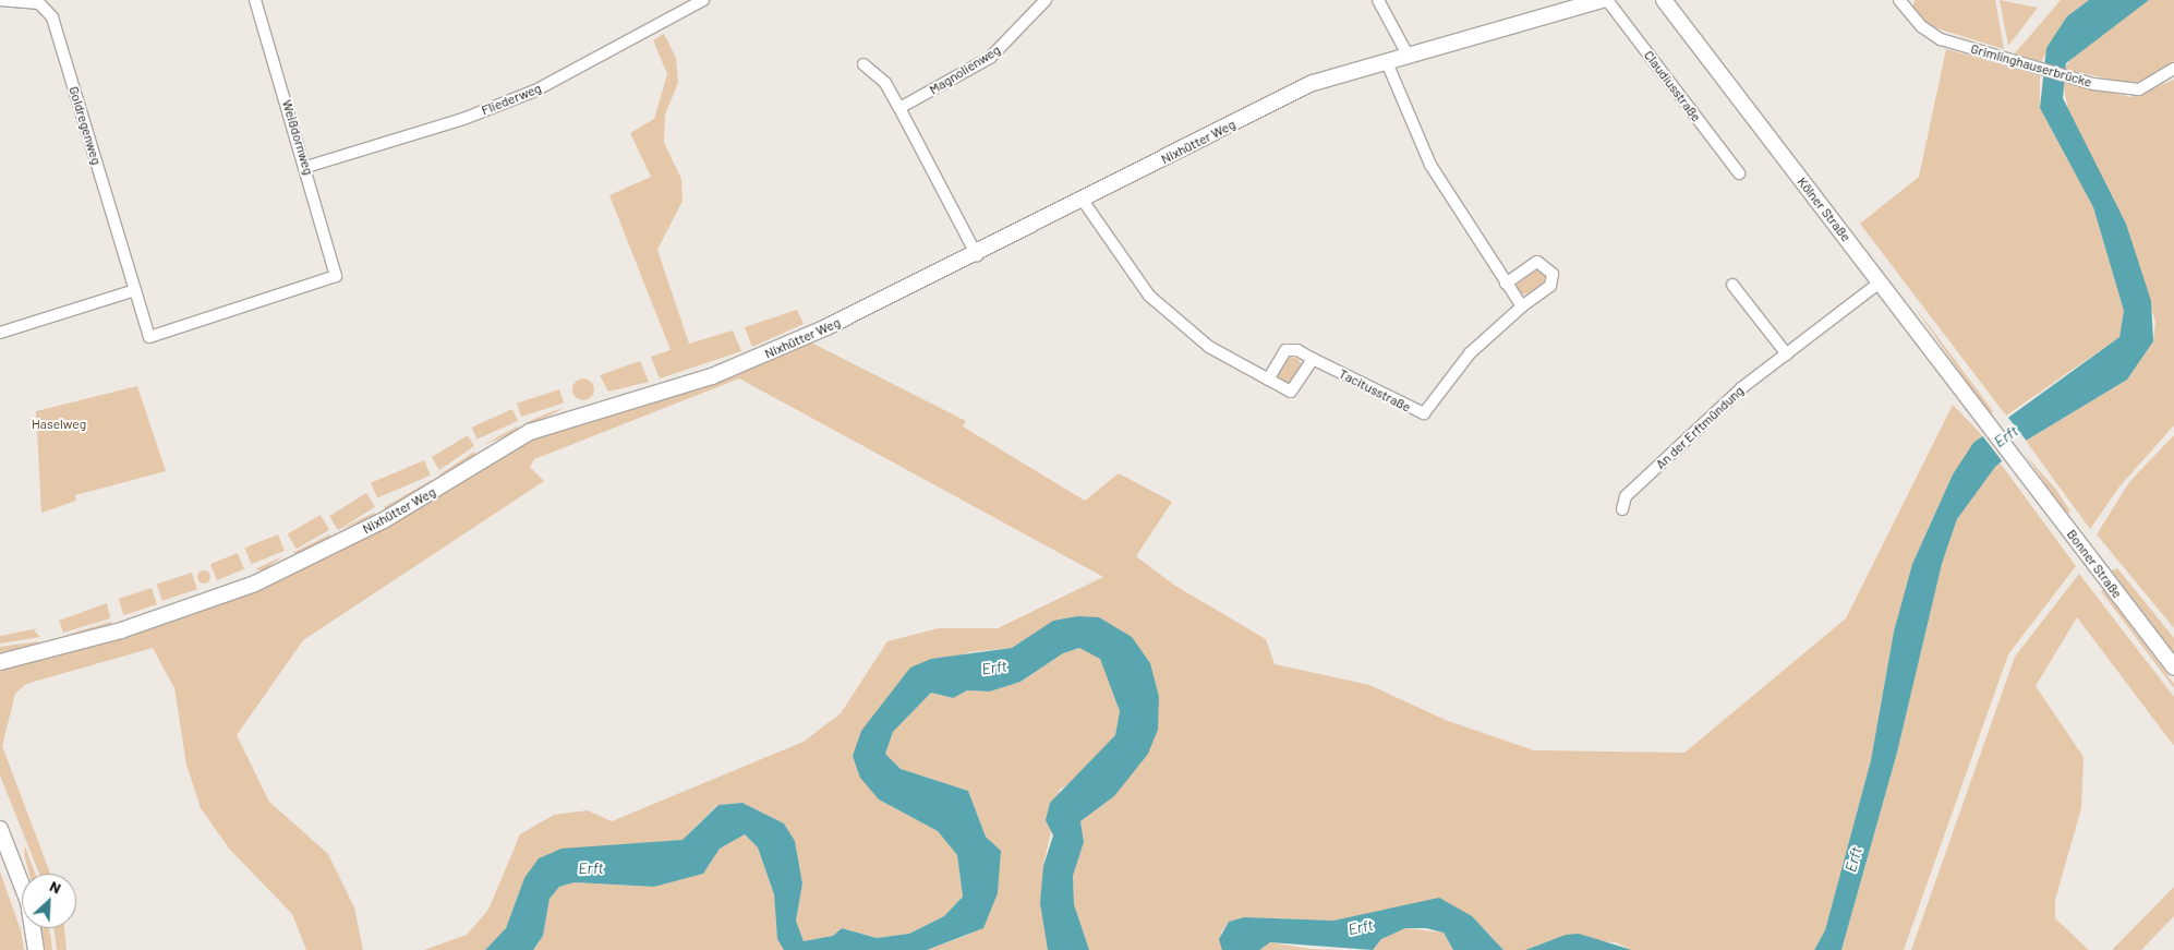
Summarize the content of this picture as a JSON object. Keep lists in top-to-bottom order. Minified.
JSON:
{"streets":{"main road":["Nixhütter Weg","Kölner Straße","Bonner Straße"],"street":["Grimlinghauserbrücke","Magnolienweg","Claudiusstraße","Fliederweg","Goldregenweg","Weißdornweg","Tacitusstraße","An der Erftmündung"]},"crossings":[["Fliederweg","Weißdornweg"],["Goldregenweg","Weißdornweg"],["Kölner Straße","An der Erftmündung"],["Kölner Straße","Bonner Straße"]],"water":["Erft"],"parks":["Haselweg"],"north":"top right"}
